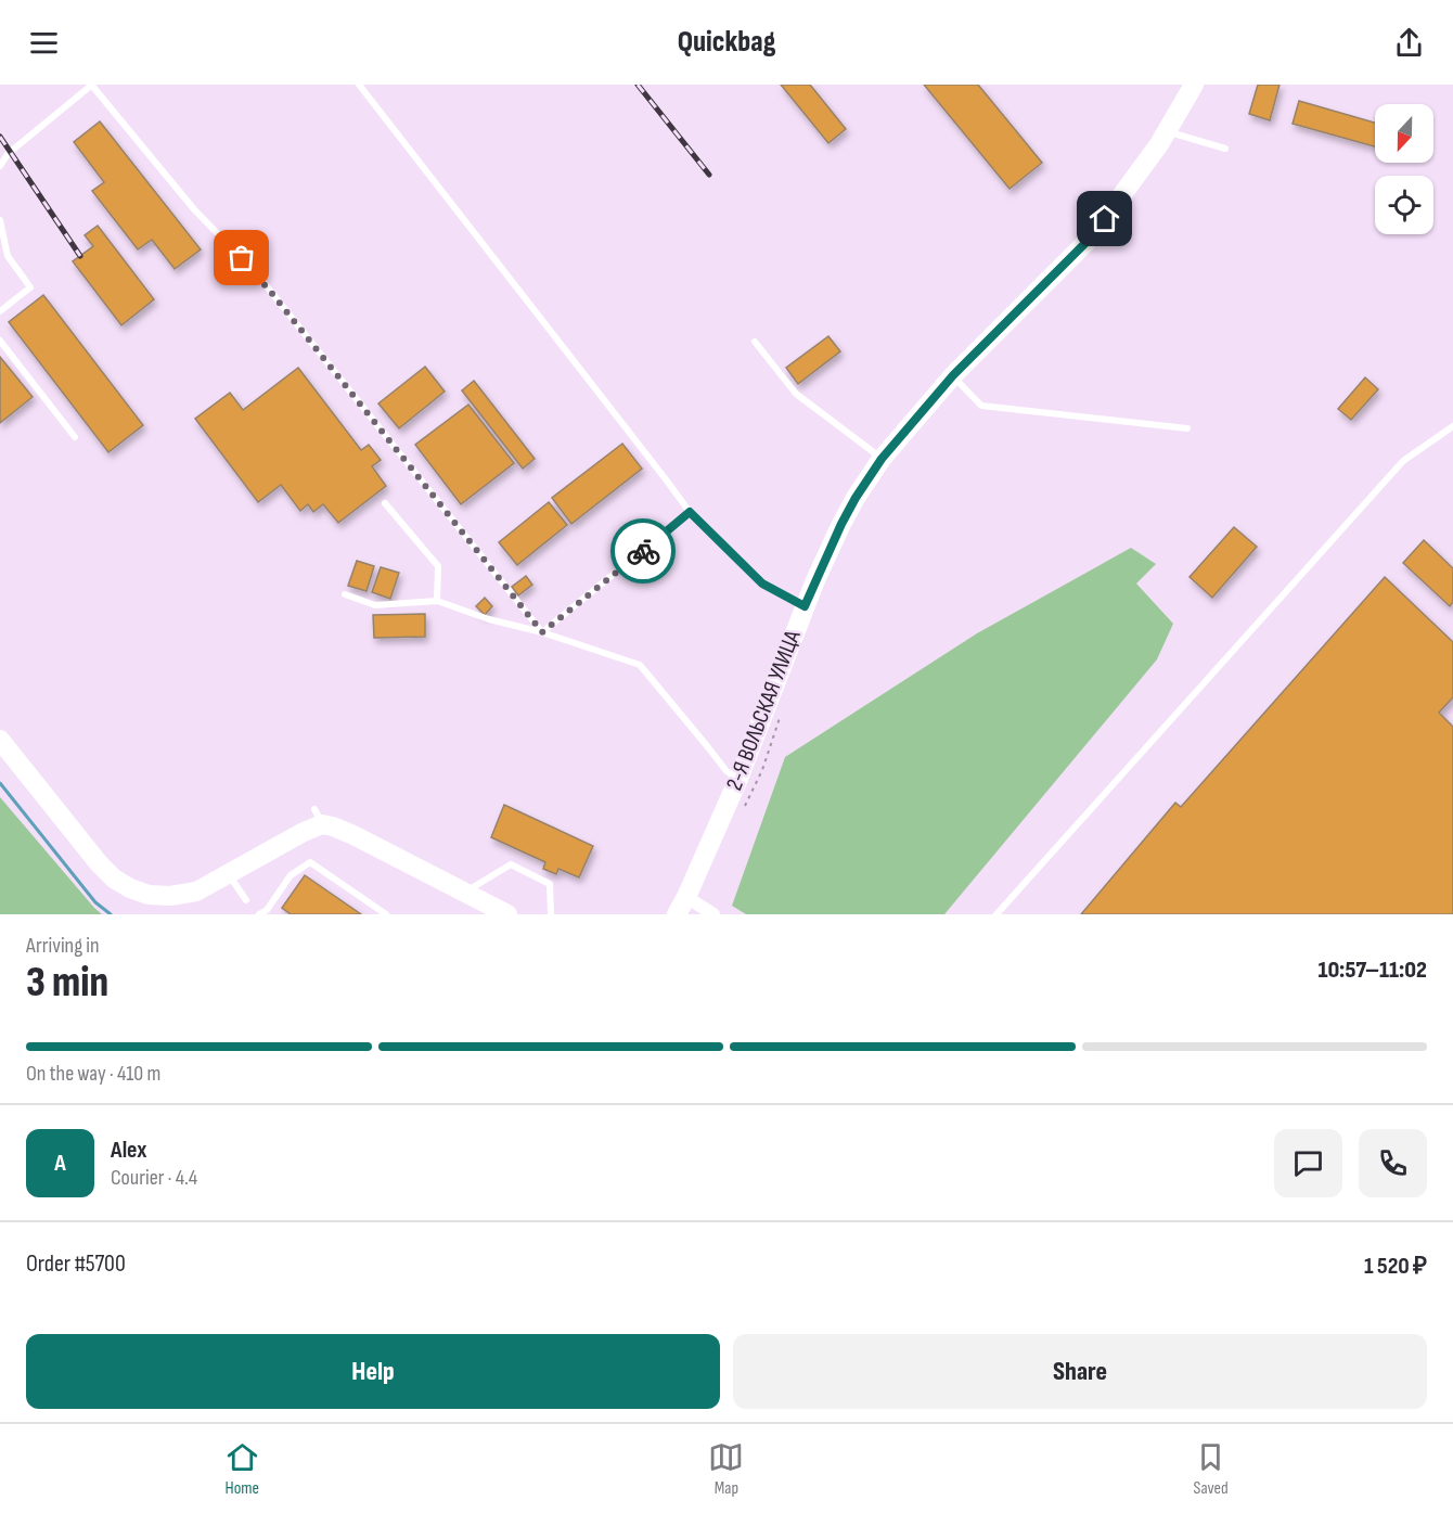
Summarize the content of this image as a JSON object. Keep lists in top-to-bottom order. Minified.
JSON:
{"streets":{"main road":["2-Я ВОЛЬСКАЯ УЛИЦА"]},"north":"bottom","page":{"header":"Quickbag","heading":["3 min","Arriving in","10:57–11:02"],"panel":["Alex","Courier · 4.4","Order #5700","1 520 ₽"],"bar":"On the way · 410 m","round":"A","buttons":["Help","Share"],"tabs":["Home","Map","Saved"]}}
